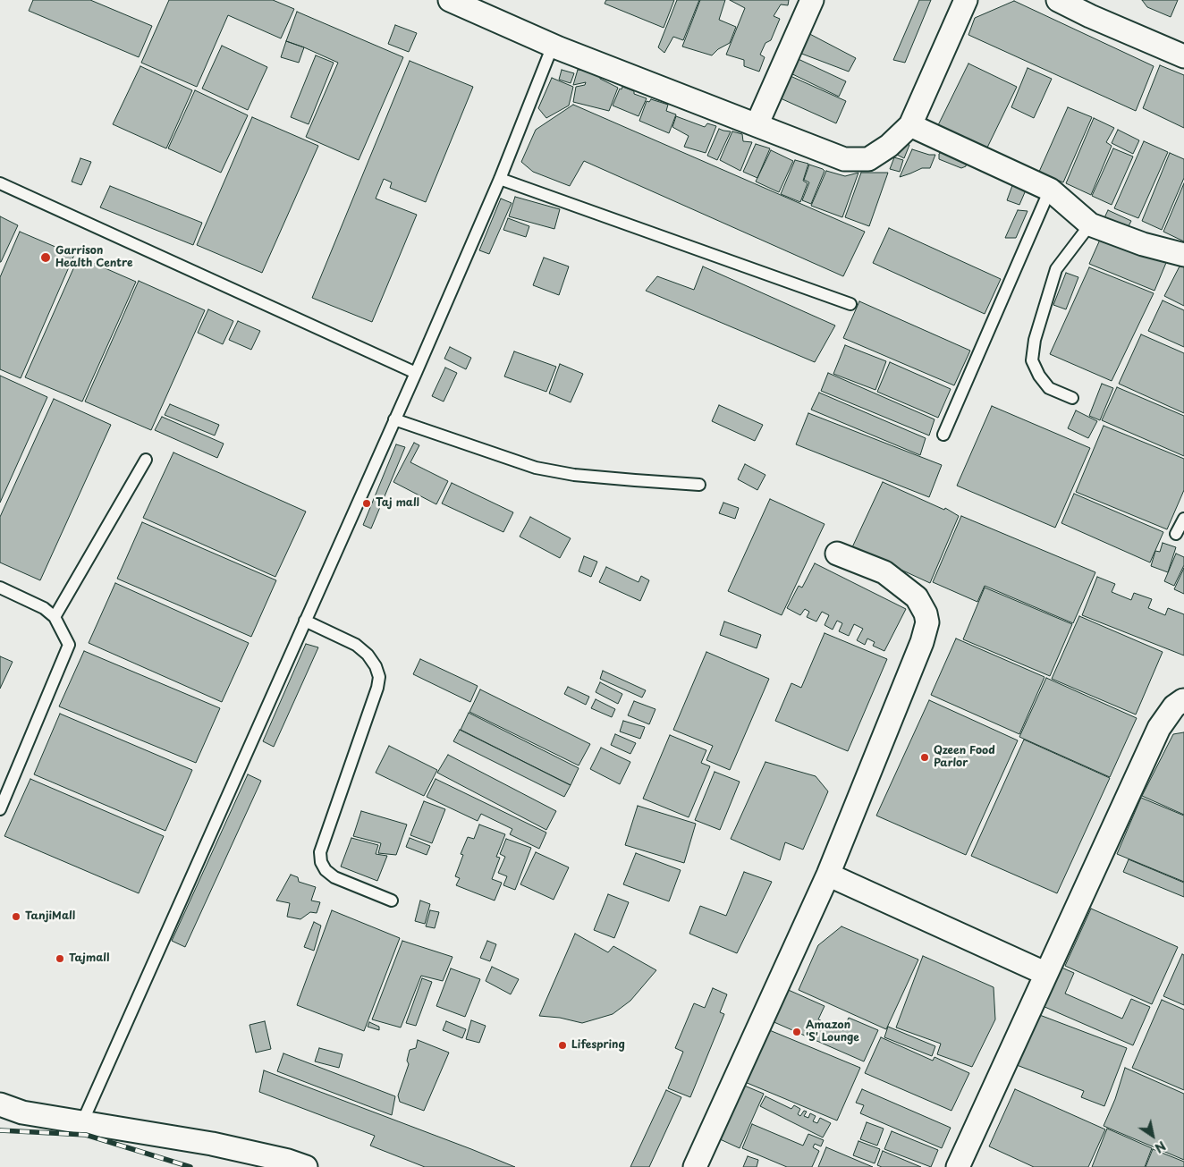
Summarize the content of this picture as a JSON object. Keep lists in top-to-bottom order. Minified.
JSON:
{"places":["Garrison Health Centre","Taj mall","Qzeen Food Parlor","TanjiMall","Tajmall","Amazon 'S' Lounge","Lifespring"],"north":"bottom right"}
